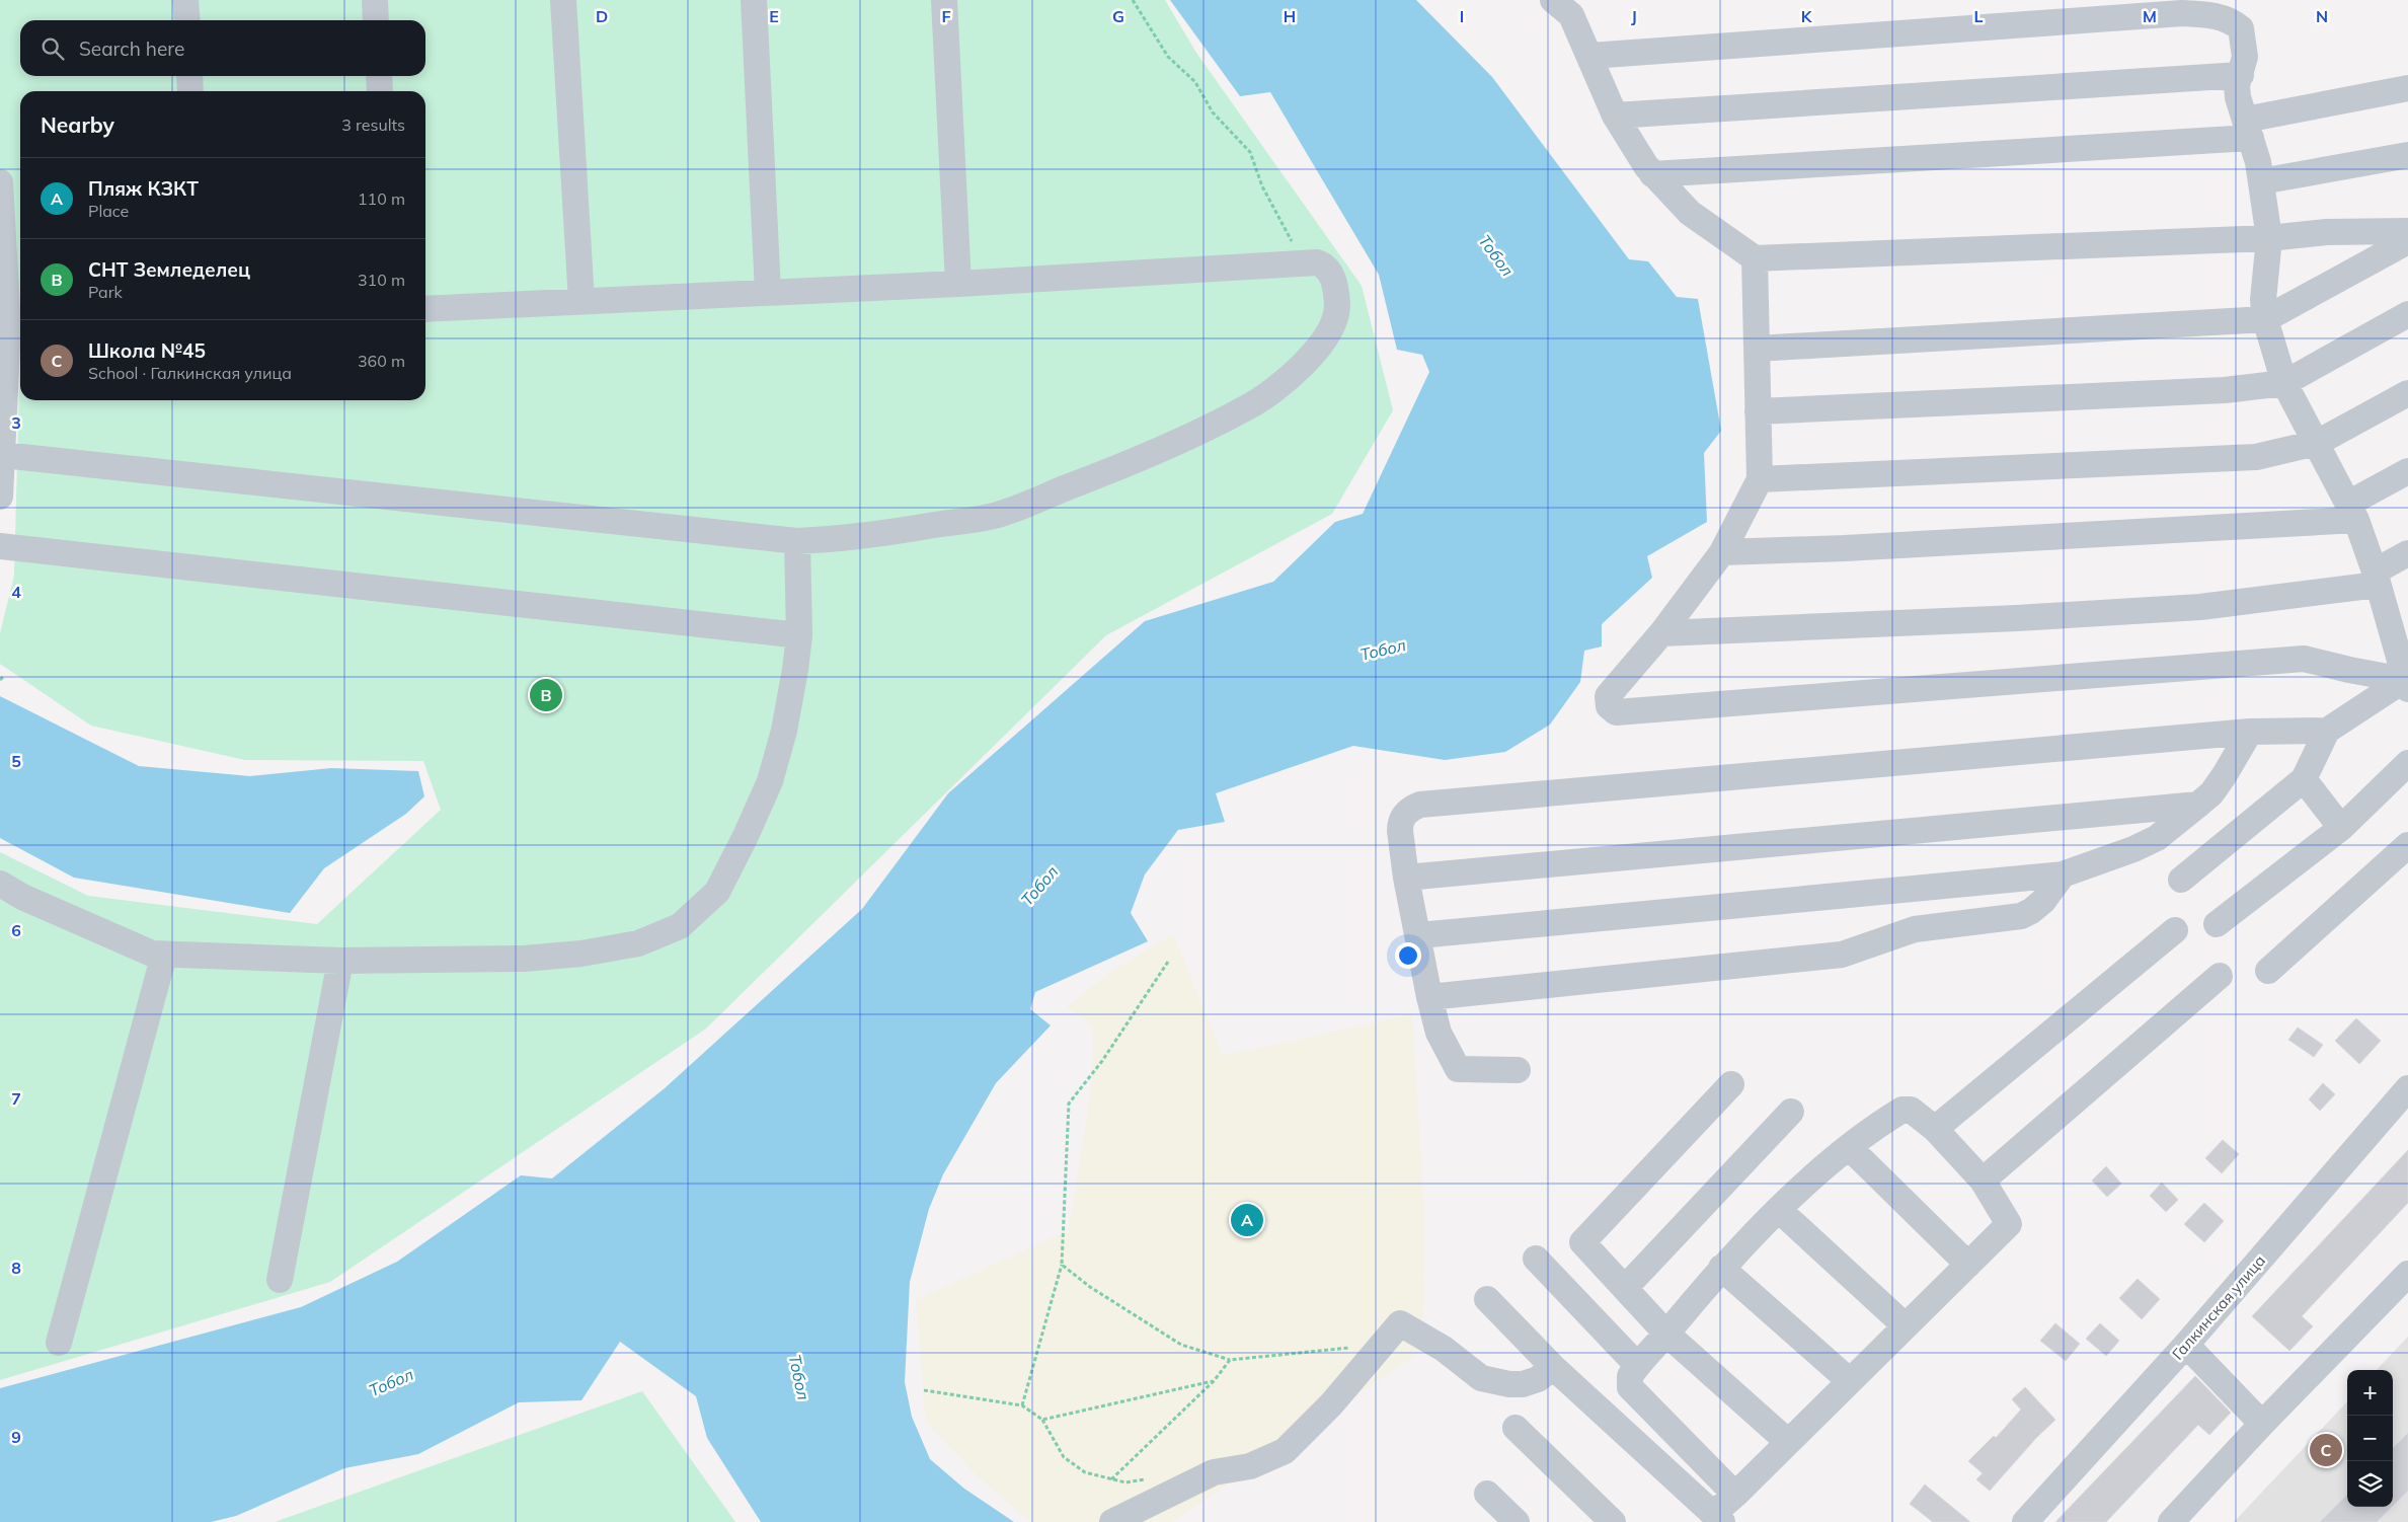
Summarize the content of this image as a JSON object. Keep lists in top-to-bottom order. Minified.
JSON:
{"streets":{"street":["Галкинская улица"]},"water":["Тобол"],"page":{"search":"Search here","heading":["Nearby","3 results"],"list":[{"mark":"A","name":"Пляж КЗКТ","note":"Place","value":"110 m"},{"mark":"B","name":"СНТ Земледелец","note":"Park","value":"310 m"},{"mark":"C","name":"Школа №45","note":"School · Галкинская улица","value":"360 m"}],"pins":["B","A","C"],"map_buttons":["+","−"]},"grid":{"columns":["D","E","F","G","H","I","J","K","L","M","N"],"rows":["3","4","5","6","7","8","9"]}}
